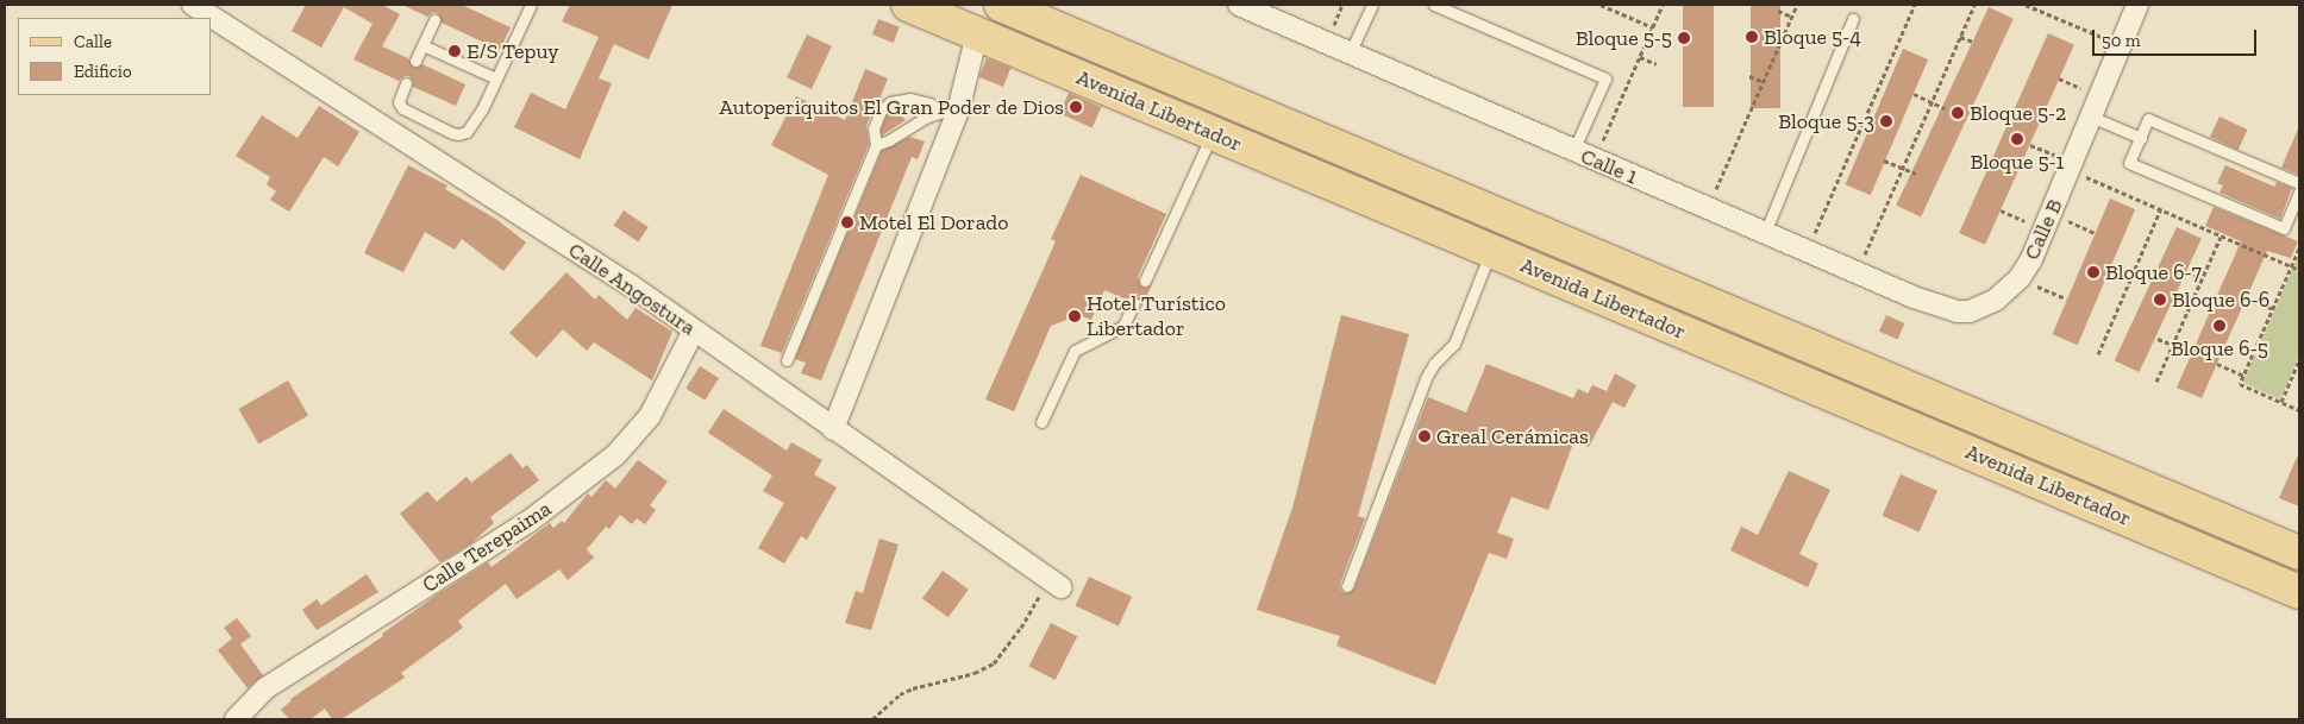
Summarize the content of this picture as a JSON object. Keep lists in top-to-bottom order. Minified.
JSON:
{"streets":{"main road":["Avenida Libertador"],"street":["Calle 1","Calle B","Calle Angostura","Calle Terepaima"]},"crossings":[["Calle 1","Calle B"],["Calle Angostura","Calle Terepaima"]],"places":["Bloque 5-4","Bloque 5-5","E/S Tepuy","Autoperiquitos El Gran Poder de Dios","Bloque 5-2","Bloque 5-3","Bloque 5-1","Motel El Dorado","Bloque 6-7","Bloque 6-6","Hotel Turístico Libertador","Bloque 6-5","Greal Cerámicas"],"legend":["Calle","Edificio"],"scale_bar":"50 m"}
